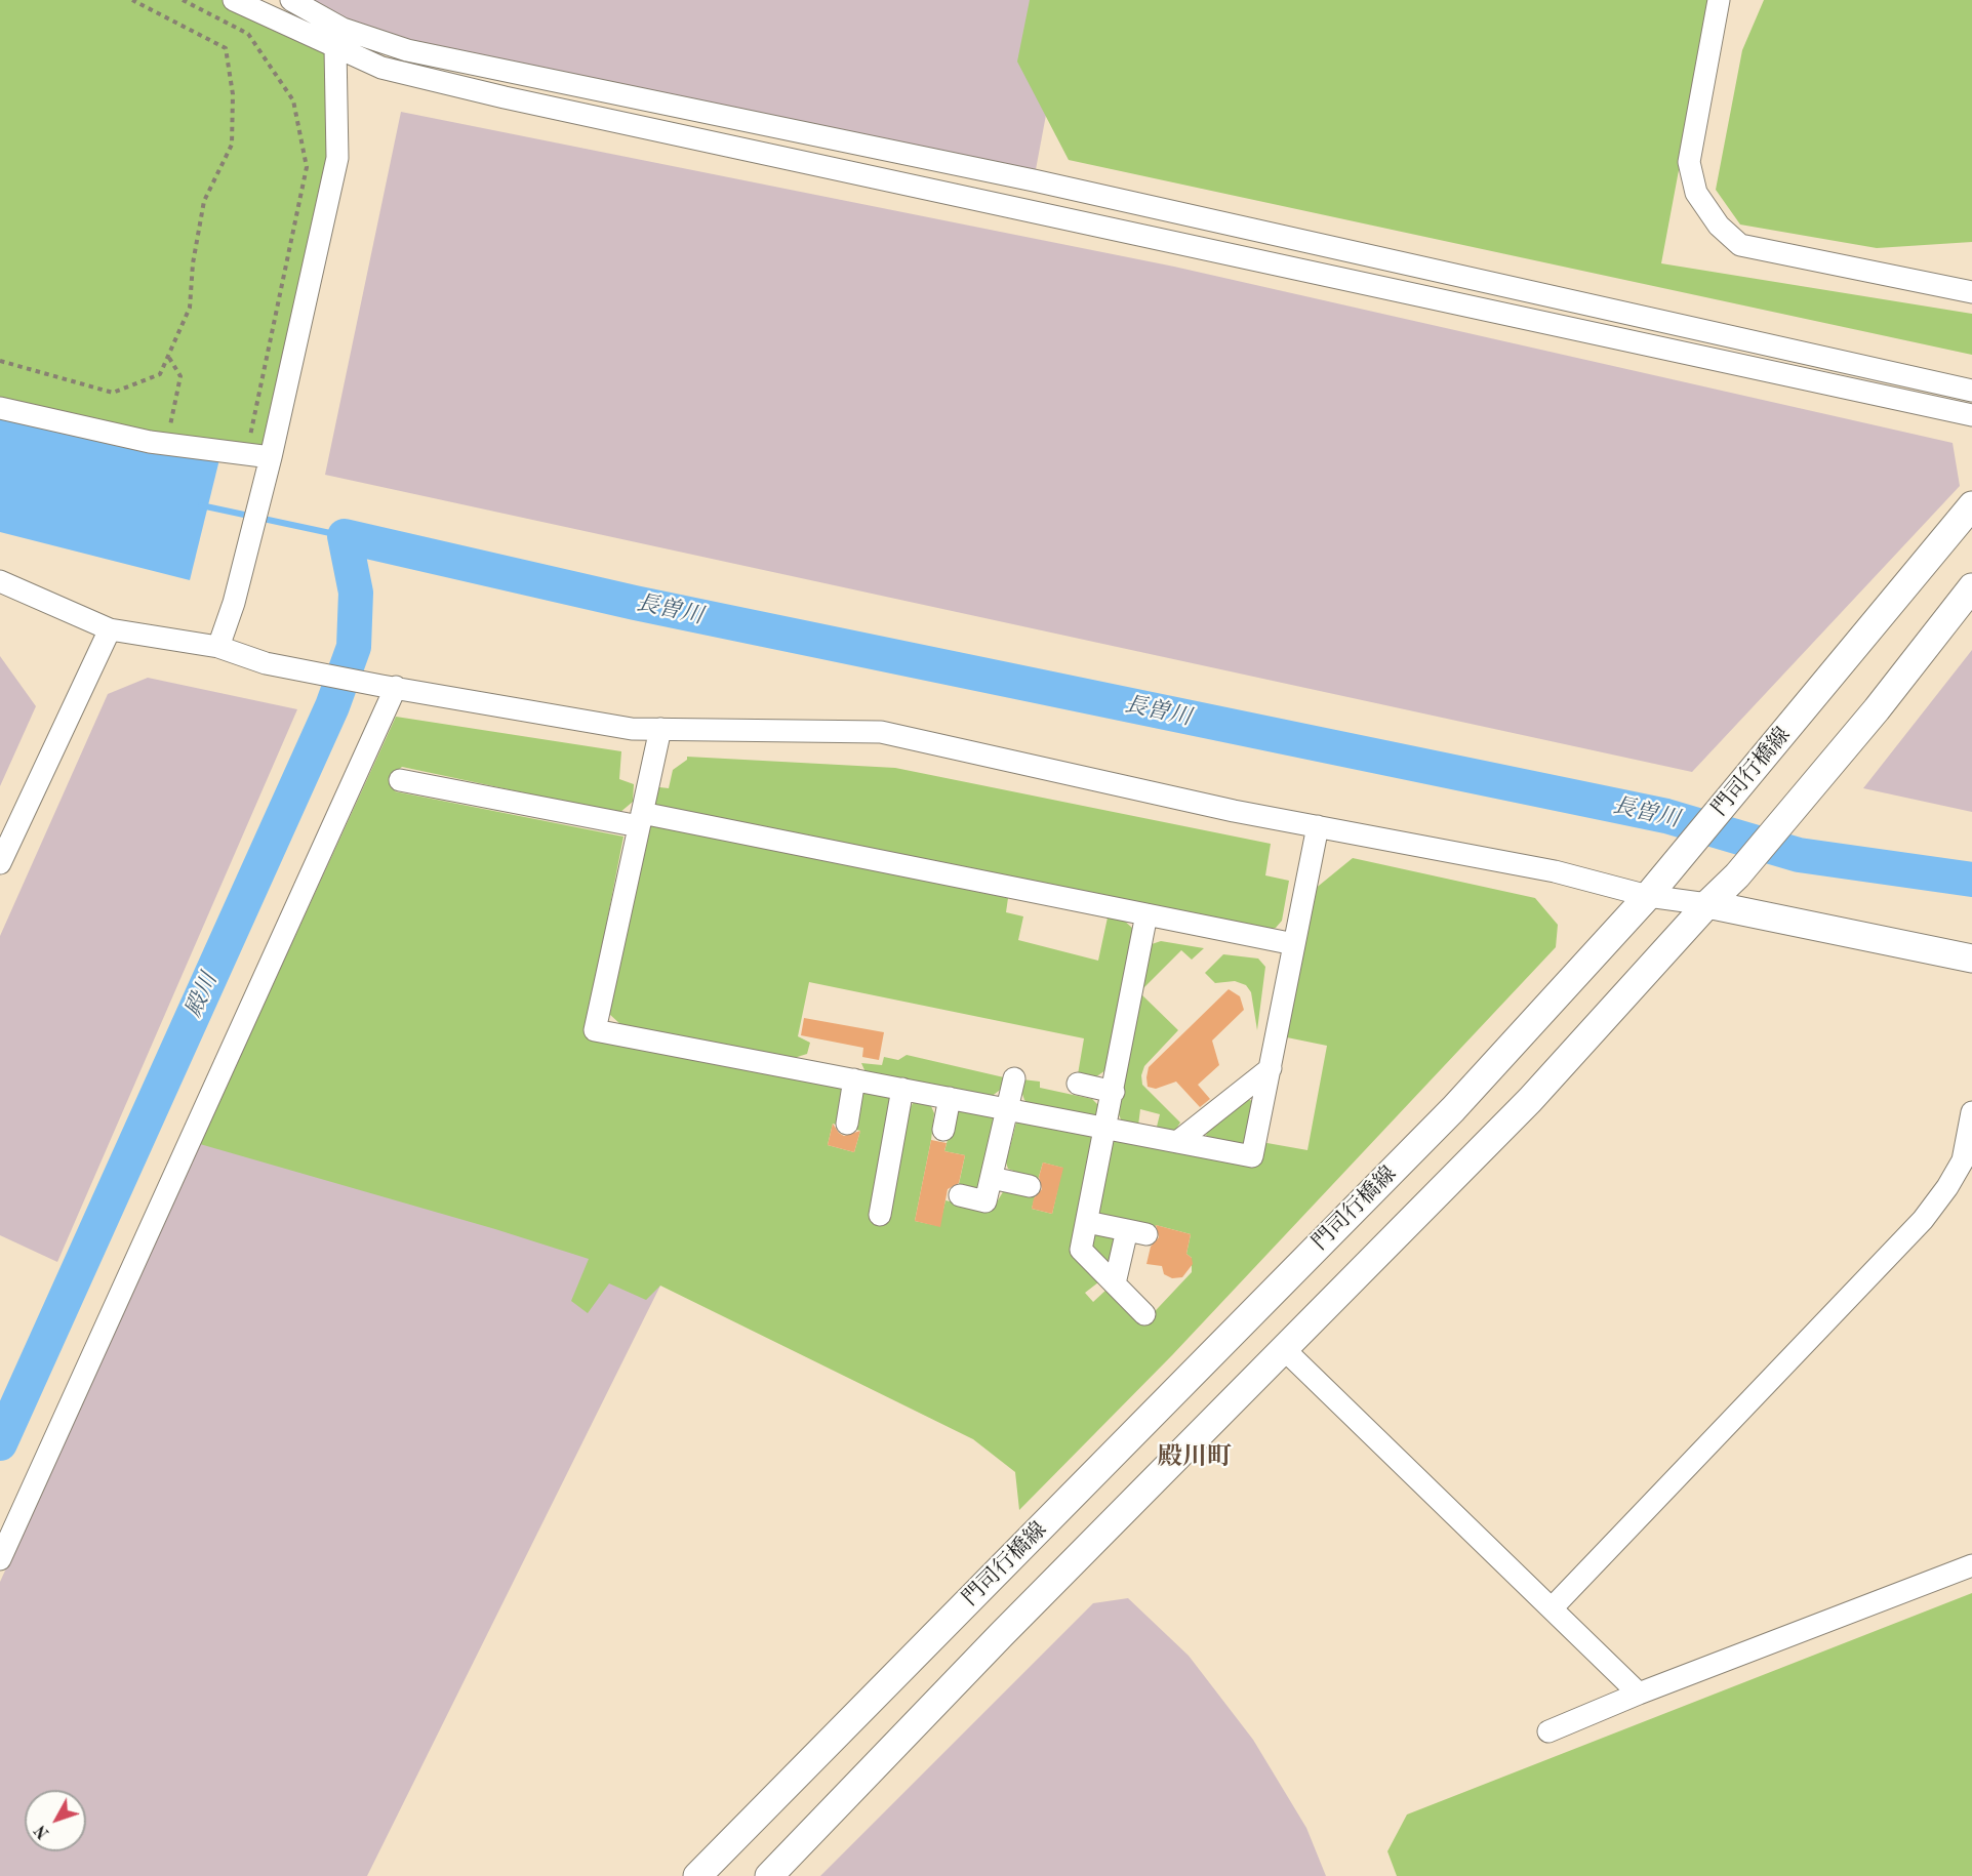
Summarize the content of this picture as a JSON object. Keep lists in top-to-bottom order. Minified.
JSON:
{"streets":{"main road":["門司行橋線"]},"districts":["殿川町"],"water":["長曽川","殿川"],"north":"bottom left"}
